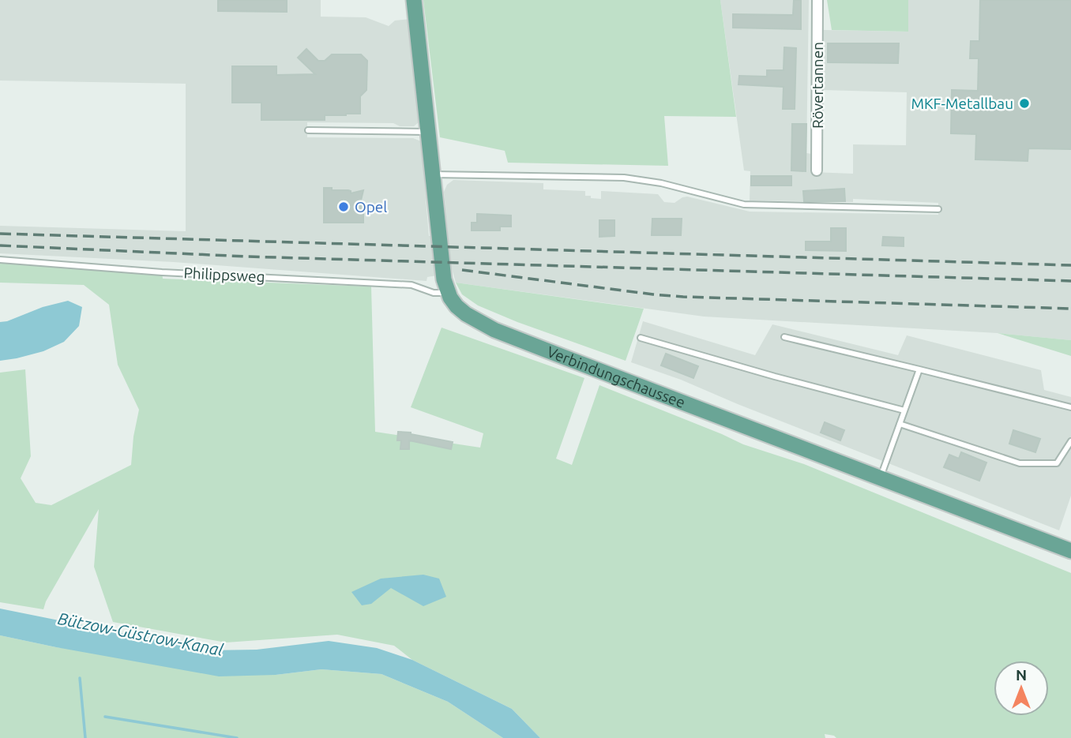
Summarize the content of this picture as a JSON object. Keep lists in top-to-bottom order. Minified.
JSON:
{"streets":{"main road":["Verbindungschaussee"],"street":["Rövertannen"],"lane":["Philippsweg"]},"crossings":[["Philippsweg","Verbindungschaussee"]],"water":["Bützow-Güstrow-Kanal"],"places":["MKF-Metallbau","Opel"],"north":"top"}
